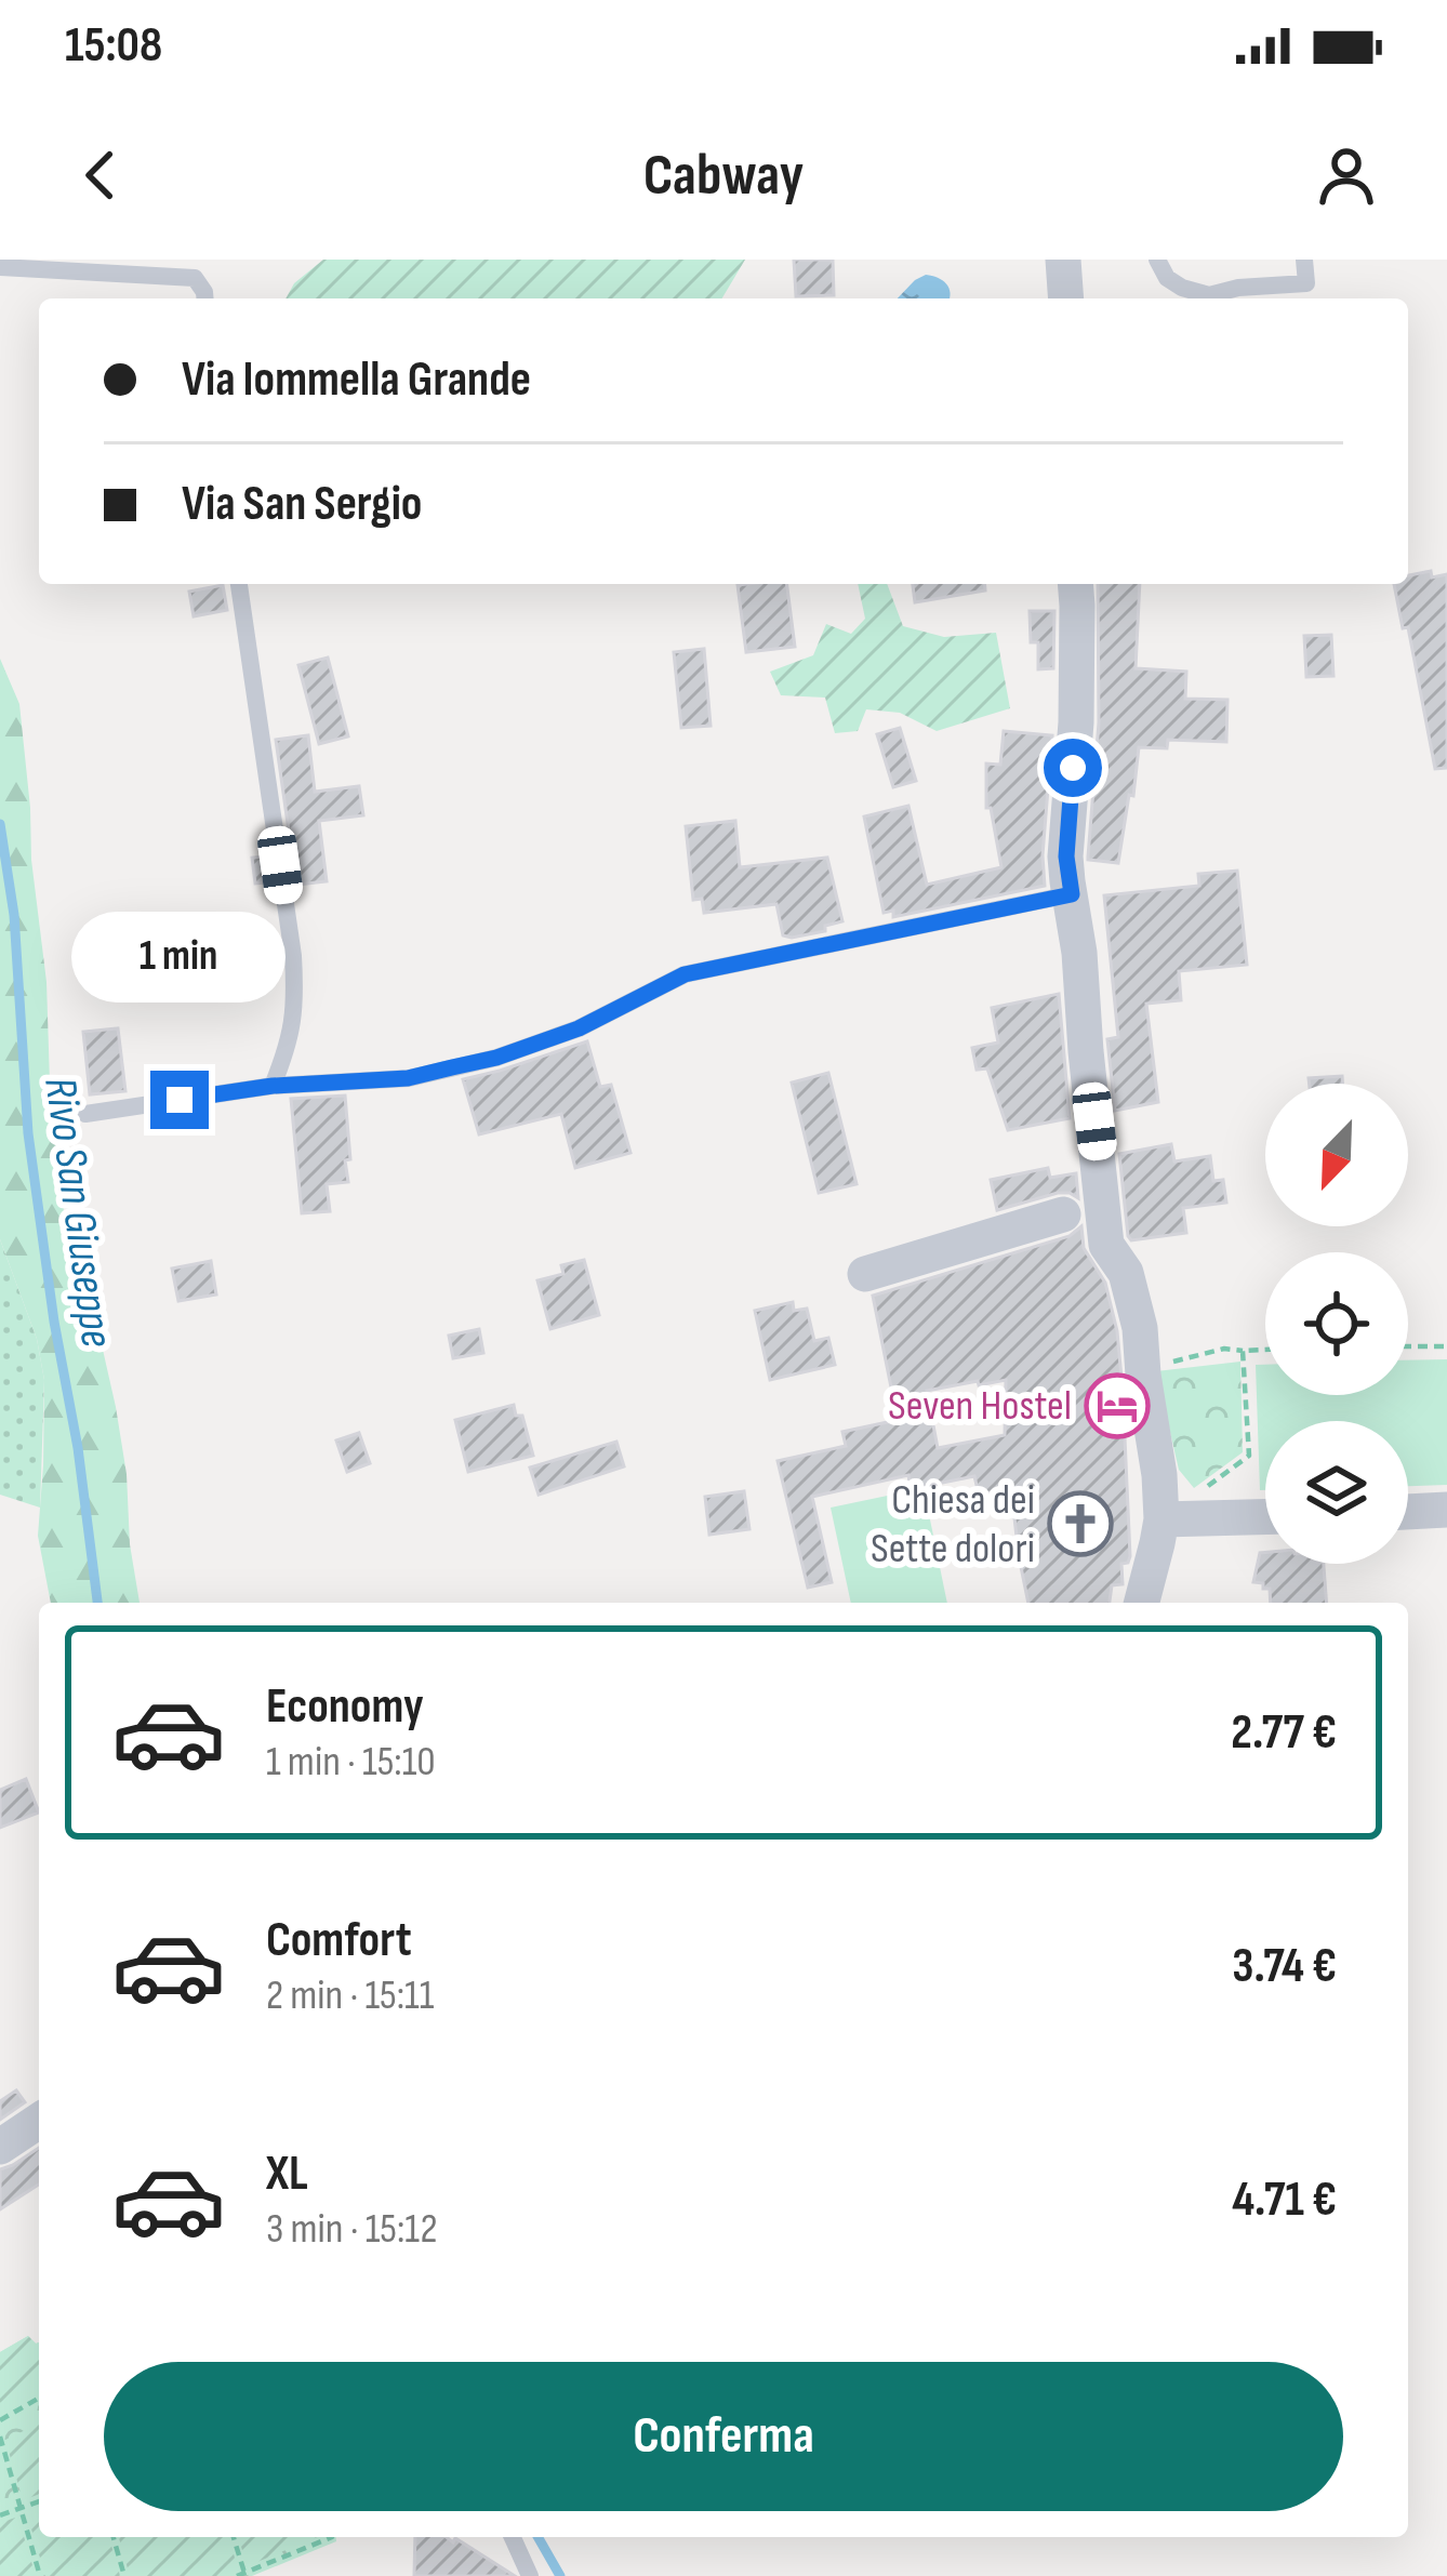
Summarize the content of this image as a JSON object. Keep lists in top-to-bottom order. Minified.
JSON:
{"water":["Rivo San Giuseppe"],"places":{"hotel":["Seven Hostel"],"church":["Chiesa dei Sette dolori"]},"north":"bottom left","page":{"status":"15:08","header":"Cabway","banner":["Via Iommella Grande","Via San Sergio"],"bubble":"1 min","list":[{"name":"Economy","note":"1 min · 15:10","value":"2.77 €"},{"name":"Comfort","note":"2 min · 15:11","value":"3.74 €"},{"name":"XL","note":"3 min · 15:12","value":"4.71 €"}],"buttons":"Conferma"}}
